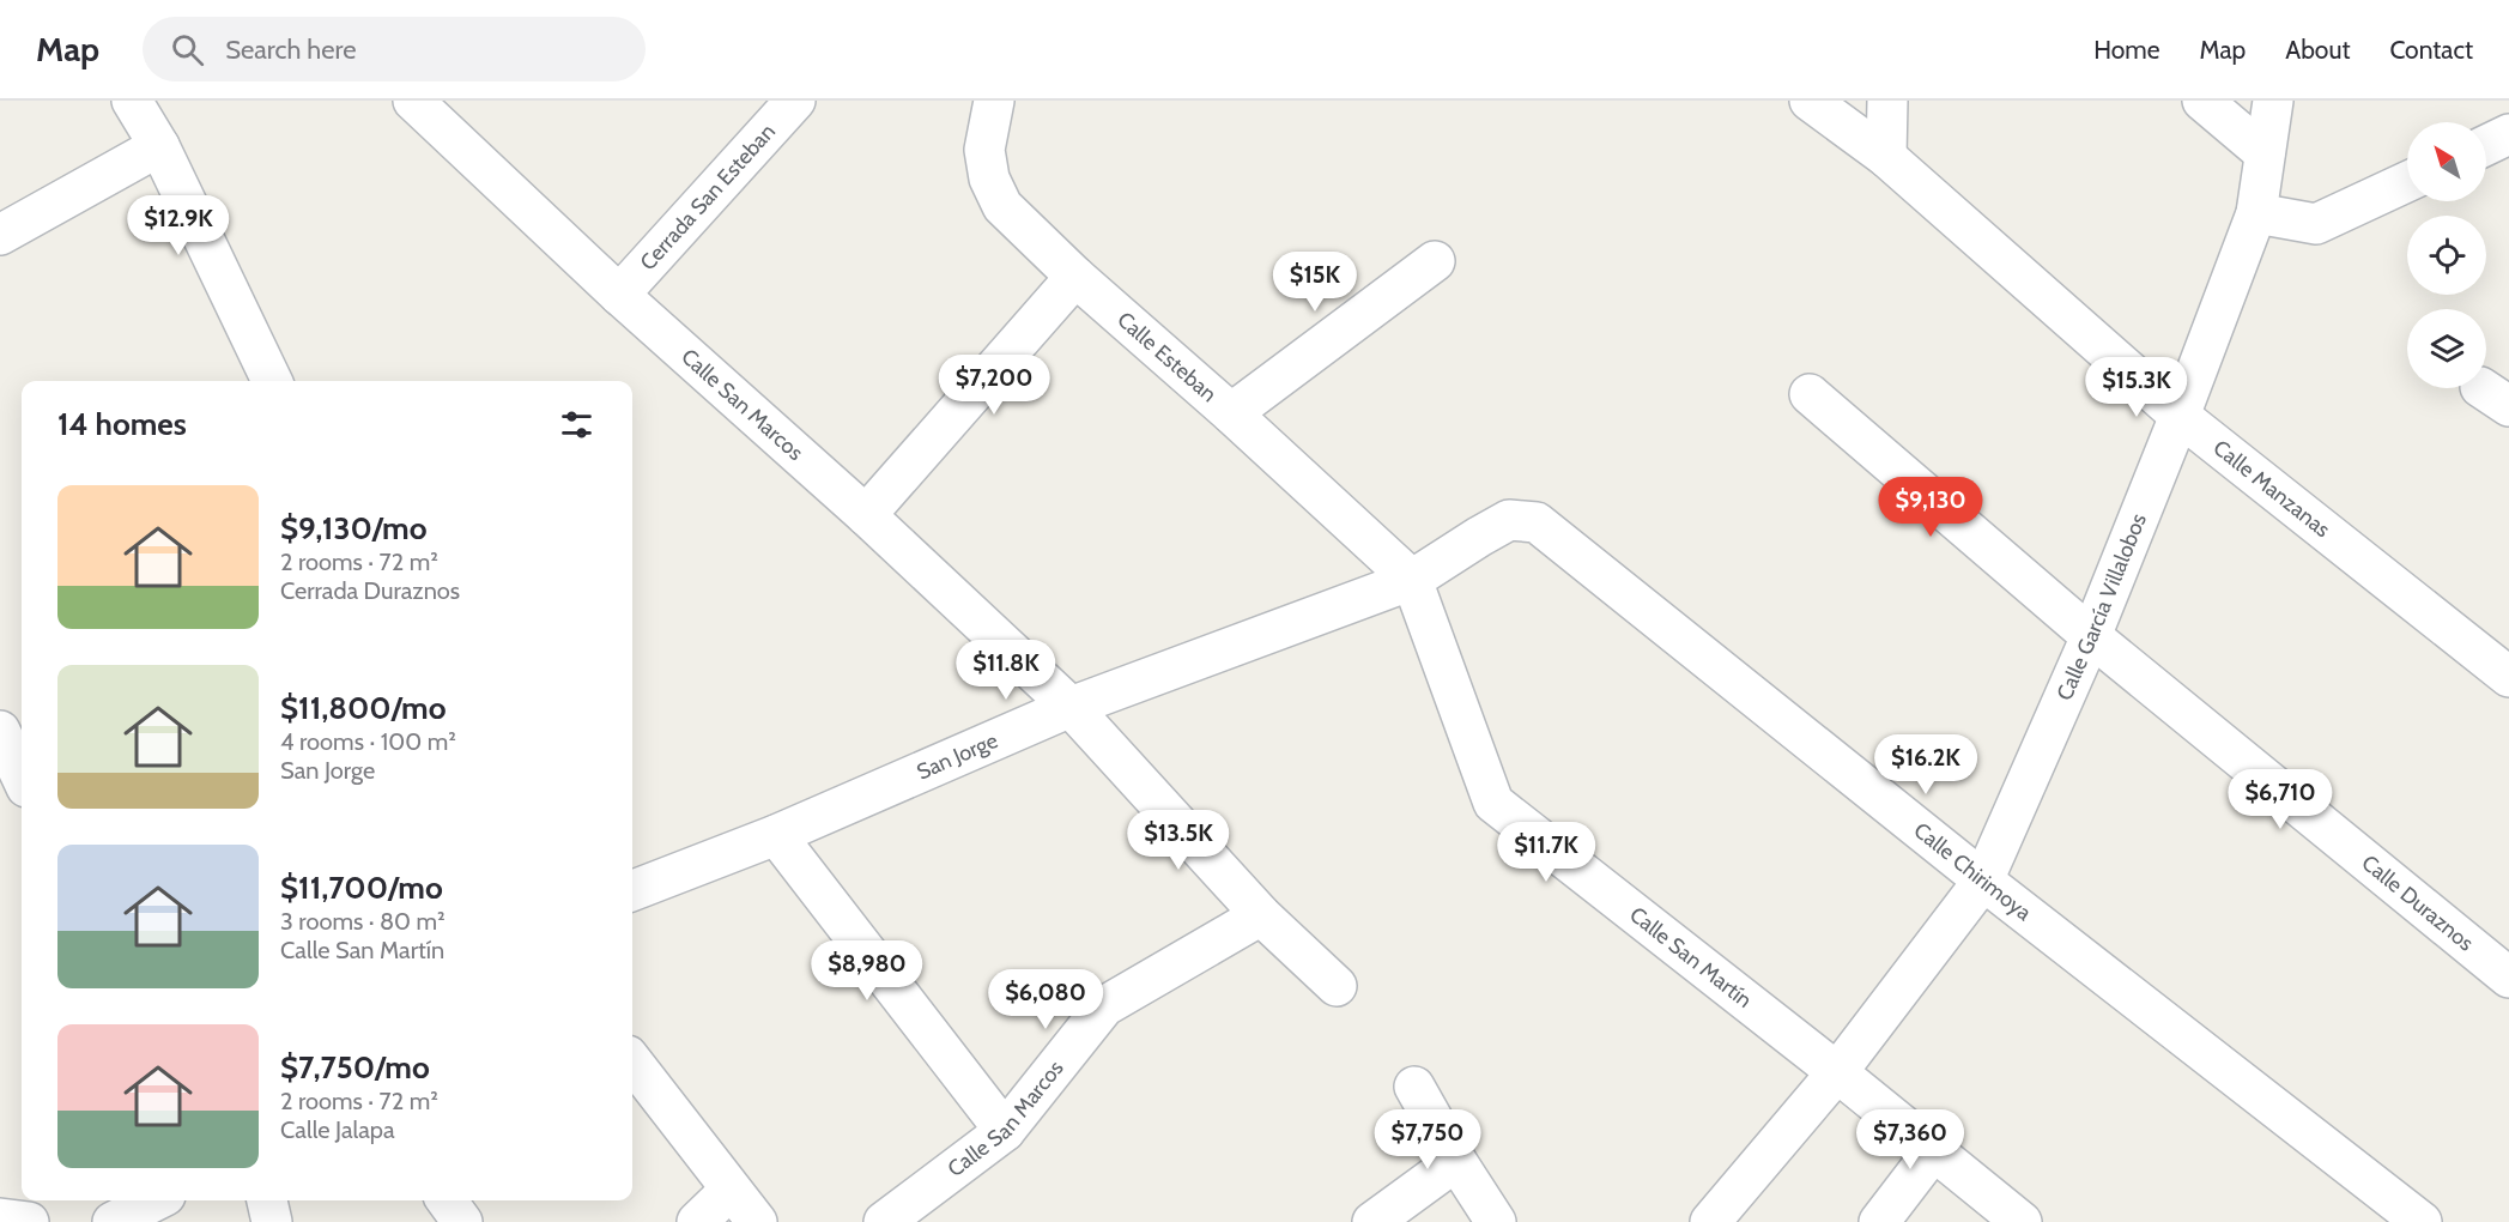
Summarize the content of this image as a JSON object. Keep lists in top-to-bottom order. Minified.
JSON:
{"streets":{"street":["Cerrada San Esteban","Calle Esteban","Calle San Marcos","Calle Manzanas","Calle García Villalobos","San Jorge","Calle Chirimoya","Calle Duraznos","Calle San Martín"]},"crossings":[["Cerrada San Esteban","Calle San Marcos"],["Calle Esteban","San Jorge"],["Calle Esteban","Calle Chirimoya"],["Calle Esteban","Calle San Martín"],["Calle San Marcos","San Jorge"],["Calle Manzanas","Calle García Villalobos"],["Calle García Villalobos","Calle Chirimoya"],["Calle García Villalobos","Calle Duraznos"],["Calle García Villalobos","Calle San Martín"],["San Jorge","Calle Chirimoya"],["San Jorge","Calle San Martín"],["Calle Chirimoya","Calle San Martín"]],"north":"top left","page":{"header":"Map","search":"Search here","nav":["Home","Map","About","Contact"],"price":["$12.9K","$15K","$7,200","$15.3K","$9,130","$11.8K","$16.2K","$6,710","$13.5K","$11.7K","$8,980","$6,080","$7,750","$7,360"],"heading":"14 homes","list":[{"name":"$9,130/mo","note":"2 rooms · 72 m² · Cerrada Duraznos"},{"name":"$11,800/mo","note":"4 rooms · 100 m² · San Jorge"},{"name":"$11,700/mo","note":"3 rooms · 80 m² · Calle San Martín"},{"name":"$7,750/mo","note":"2 rooms · 72 m² · Calle Jalapa"}]}}
